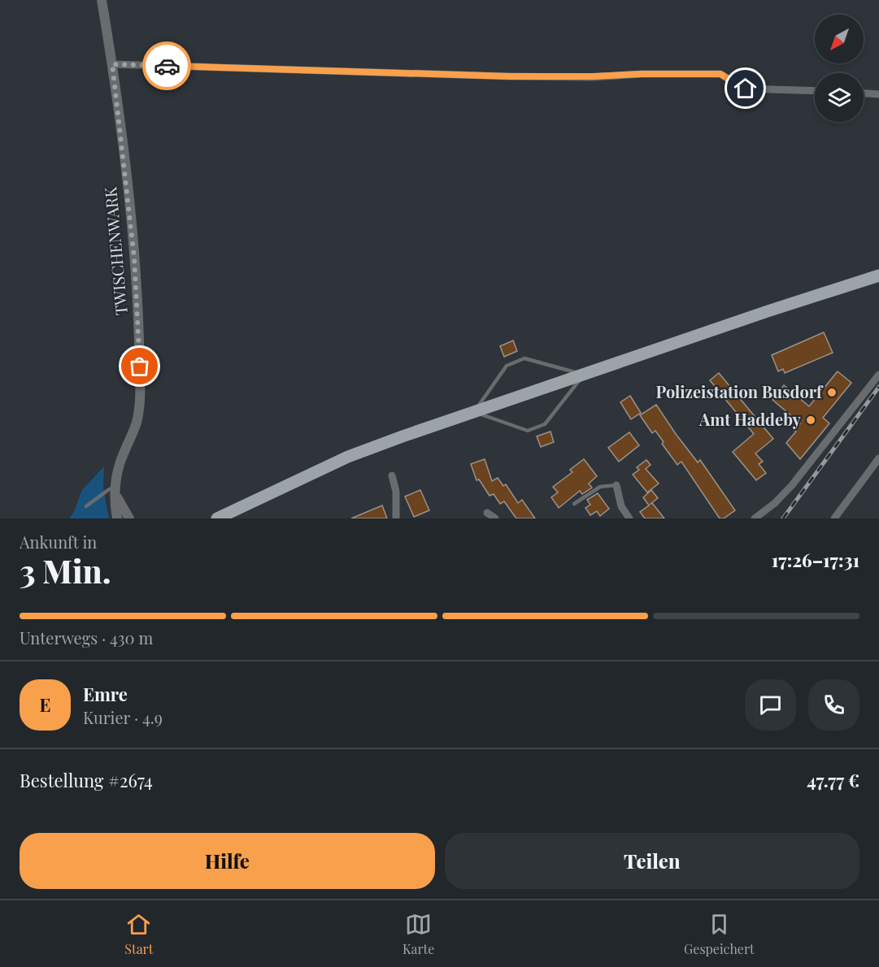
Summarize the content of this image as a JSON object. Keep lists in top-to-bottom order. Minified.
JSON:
{"streets":{"street":["TWISCHENWARK"]},"places":["Polizeistation Busdorf","Amt Haddeby"],"north":"bottom left","page":{"heading":["3 Min.","Ankunft in","17:26–17:31"],"panel":["Emre","Kurier · 4.9","Bestellung #2674","47.77 €"],"bar":"Unterwegs · 430 m","round":"E","buttons":["Hilfe","Teilen"],"tabs":["Start","Karte","Gespeichert"]}}
